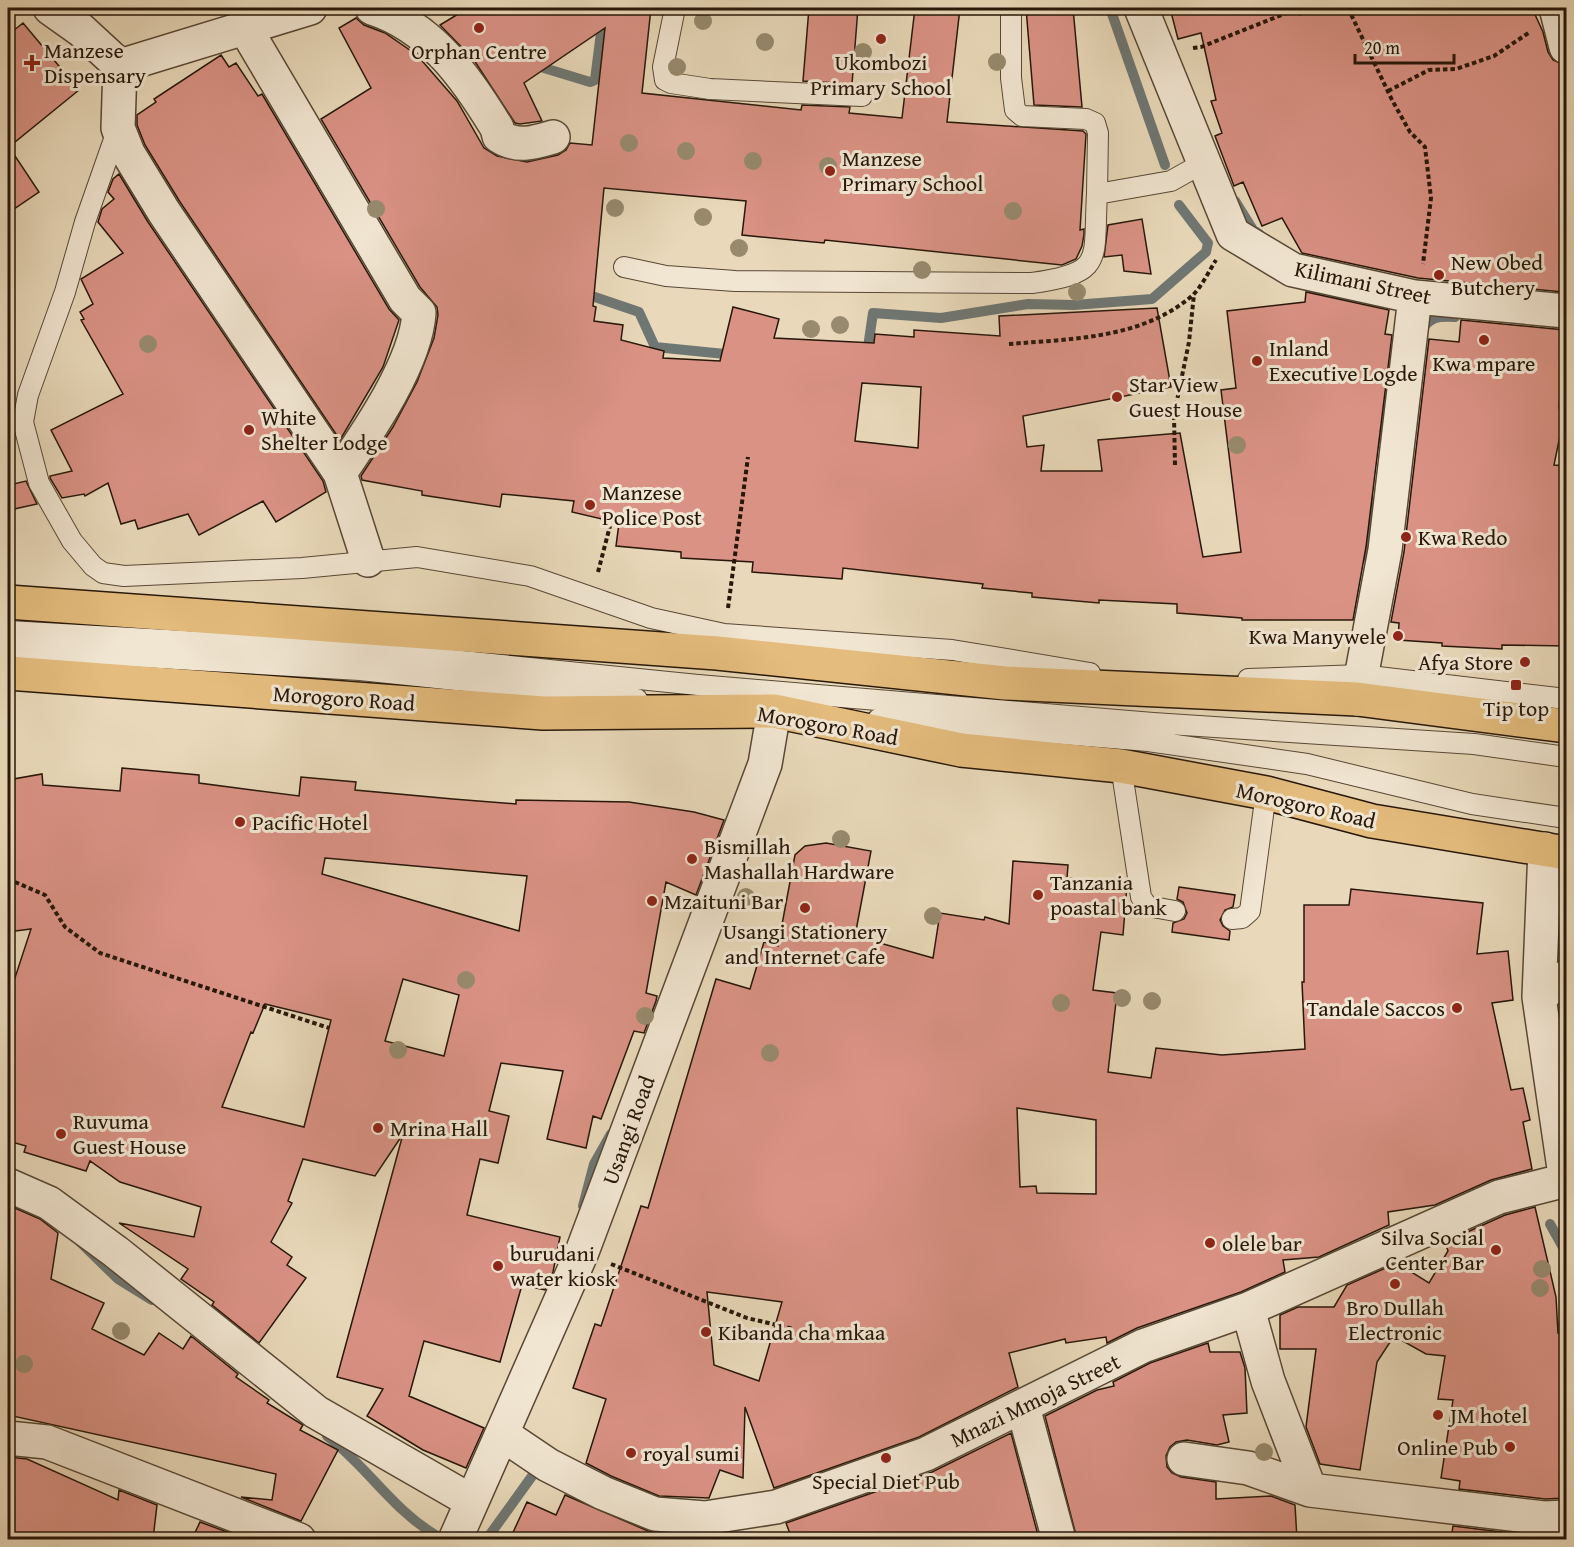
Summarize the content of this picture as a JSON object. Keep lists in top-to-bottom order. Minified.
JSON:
{"streets":{"highway":["Morogoro Road"],"street":["Kilimani Street","Usangi Road","Mnazi Mmoja Street"]},"crossings":[["Morogoro Road","Usangi Road"],["Usangi Road","Mnazi Mmoja Street"]],"places":{"other":["Orphan Centre","Ukombozi Primary School","Manzese Primary School","New Obed Butchery","Kwa mpare","Inland Executive Logde","Star View Guest House","White Shelter Lodge","Manzese Police Post","Kwa Redo","Kwa Manywele","Afya Store","Pacific Hotel","Bismillah Mashallah Hardware","Tanzania poastal bank","Mzaituni Bar","Usangi Stationery and Internet Cafe","Tandale Saccos","Mrina Hall","Ruvuma Guest House","olele bar","Silva Social Center Bar","burudani water kiosk","Bro Dullah Electronic","Kibanda cha mkaa","JM hotel","Online Pub","royal sumi","Special Diet Pub"],"health":["Manzese Dispensary"],"transit":["Tip top"]},"scale_bar":"20 m"}
